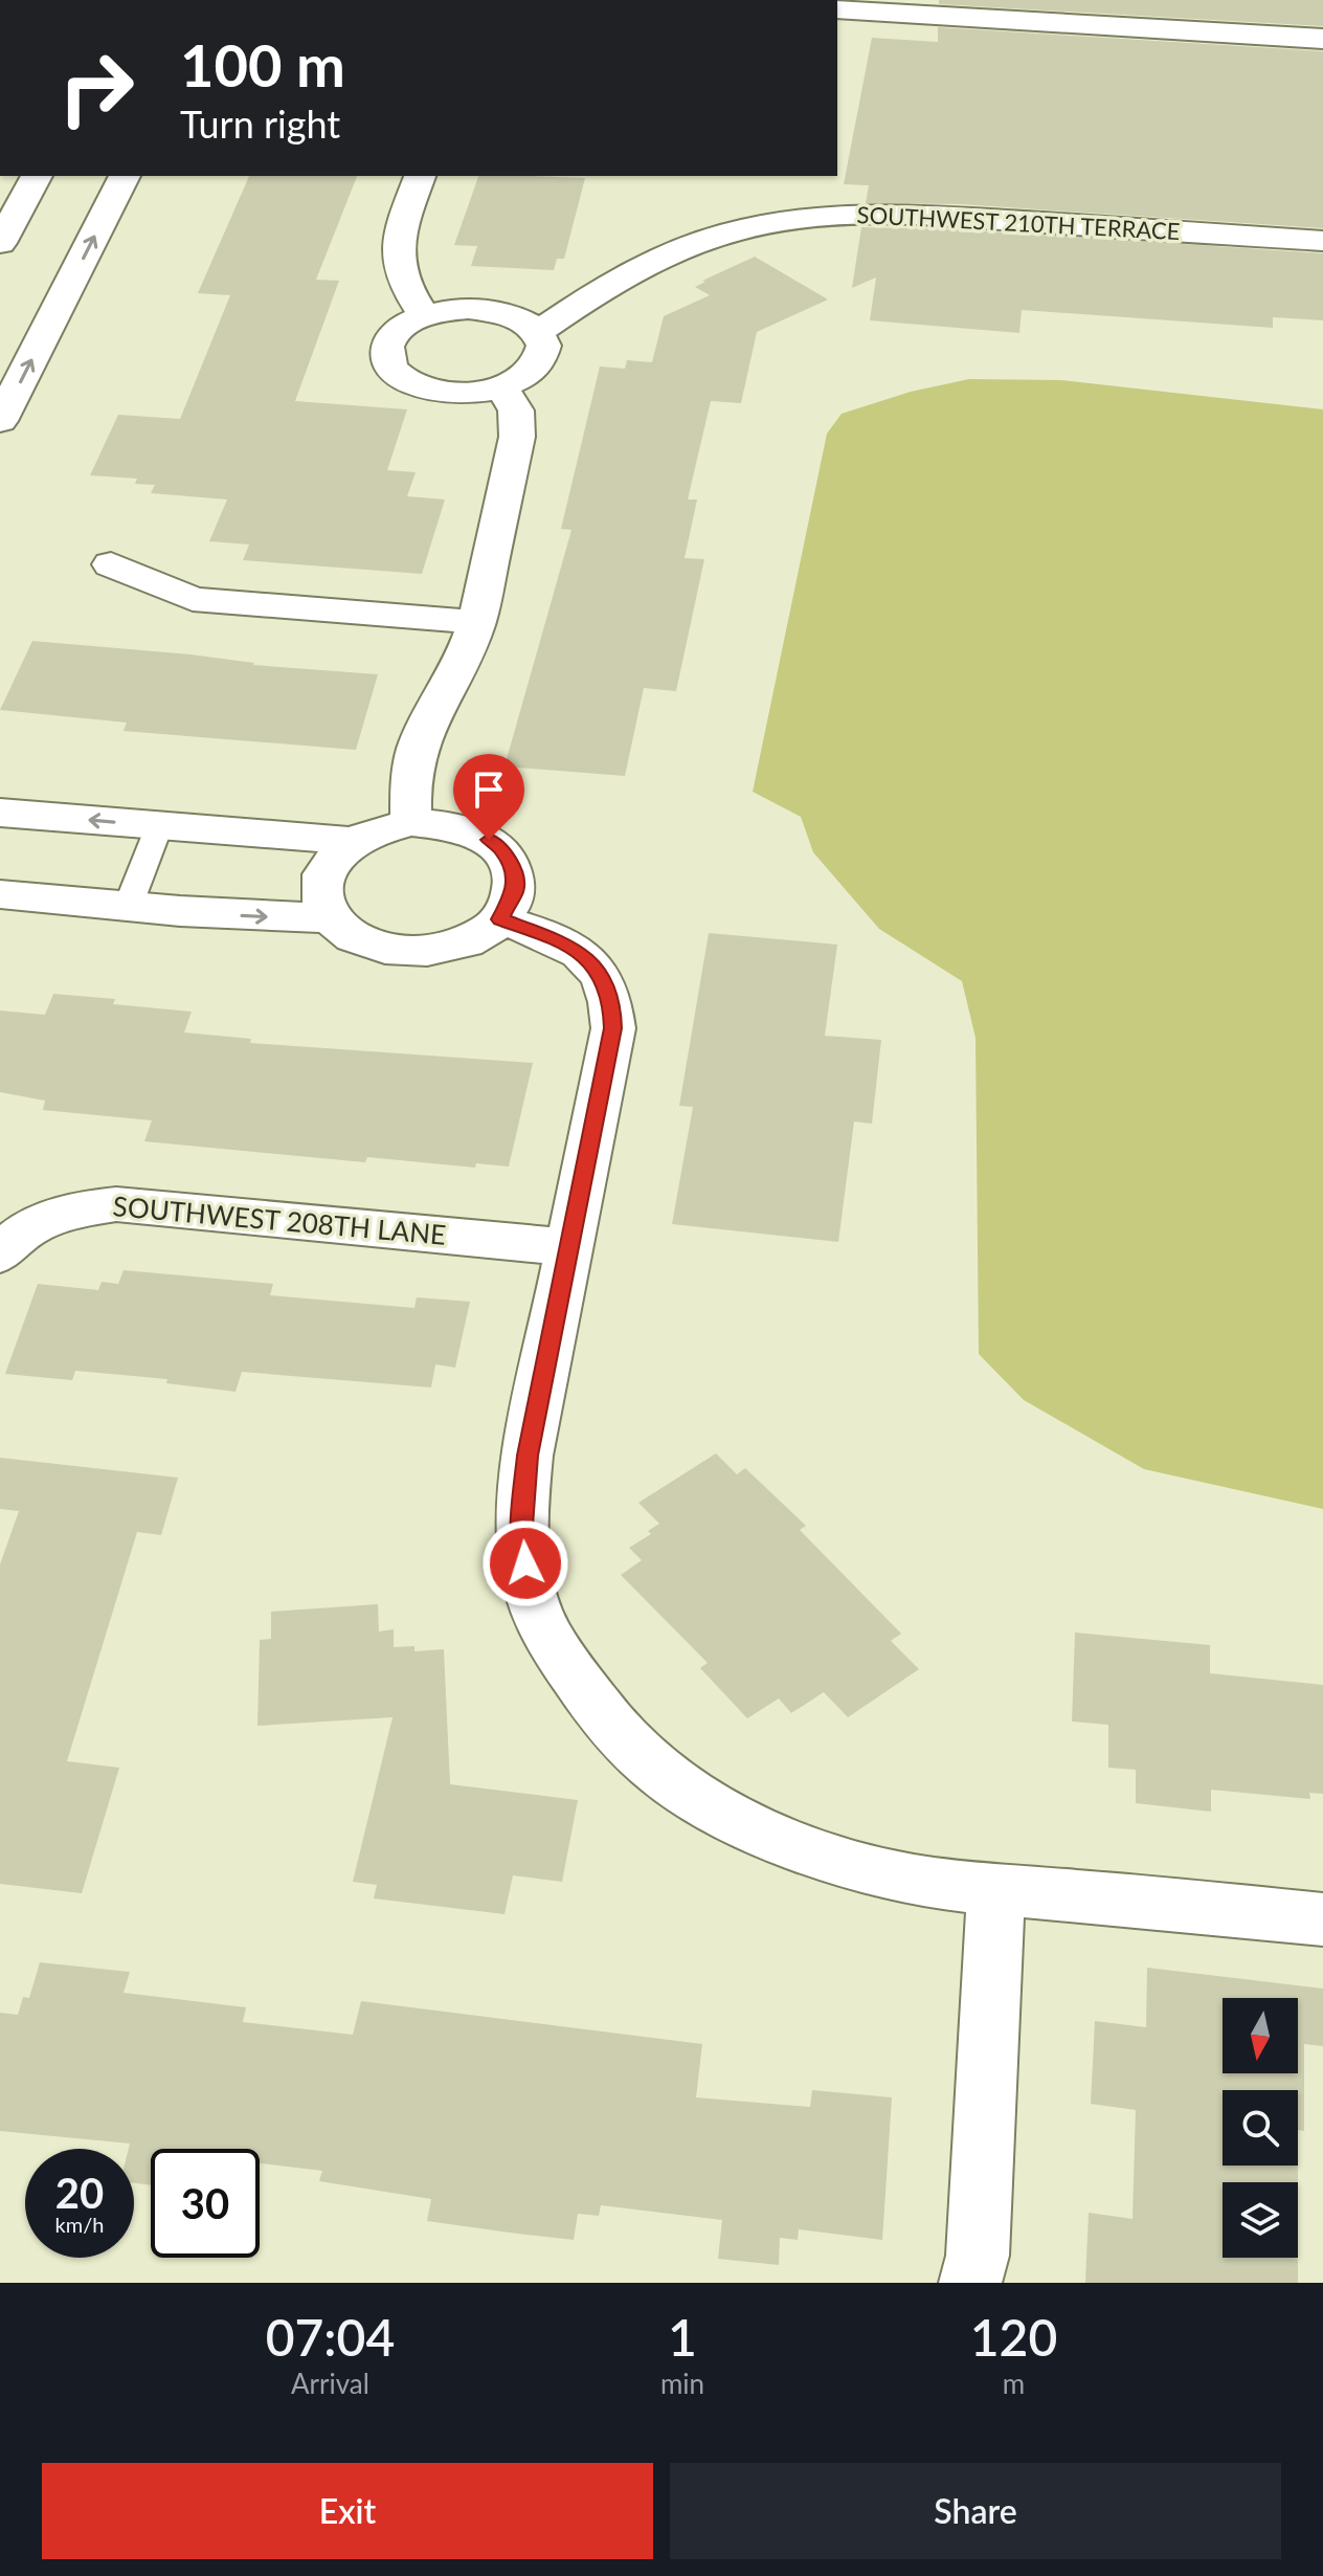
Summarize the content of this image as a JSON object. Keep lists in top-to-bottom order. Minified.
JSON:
{"streets":{"street":["SOUTHWEST 210TH TERRACE","SOUTHWEST 208TH LANE"]},"north":"bottom","page":{"turn":["100 m","Turn right"],"speed":"20 km/h","limit":"30","eta":["07:04","Arrival","1","min","120","m"],"buttons":["Exit","Share"]}}
